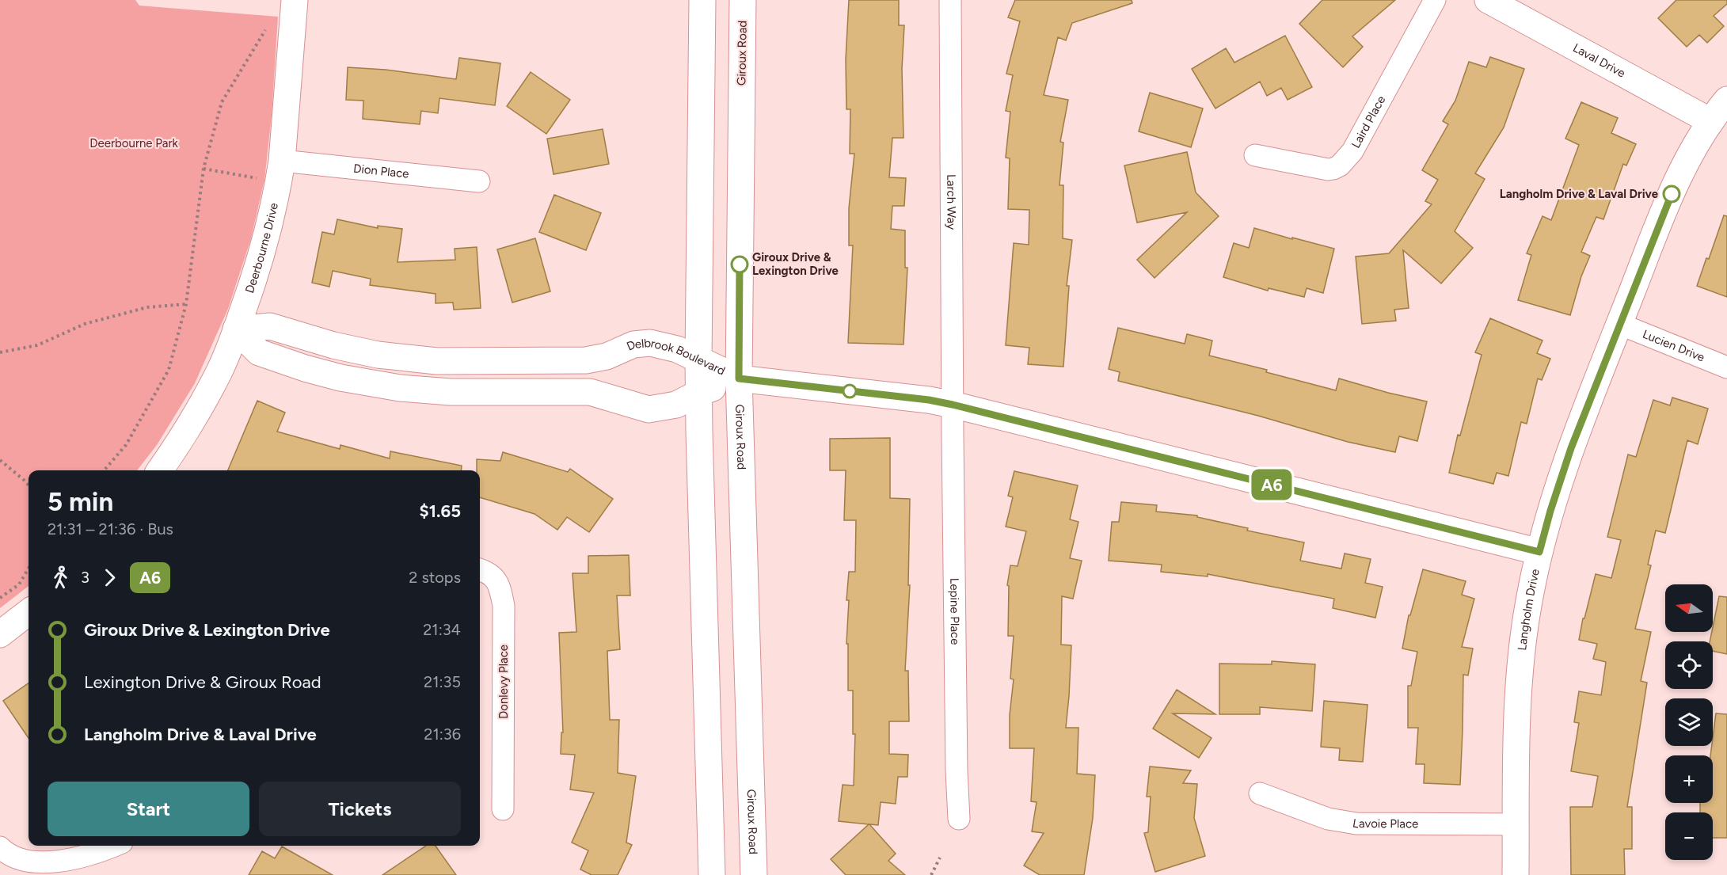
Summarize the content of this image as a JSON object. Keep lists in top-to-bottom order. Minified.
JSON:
{"streets":{"street":["Giroux Road","Laval Drive","Laird Place","Dion Place","Larch Way","Deerbourne Drive","Lucien Drive","Delbrook Boulevard","Langholm Drive","Lepine Place","Donlevy Place","Lavoie Place"]},"crossings":[["Giroux Road","Delbrook Boulevard"],["Laval Drive","Langholm Drive"],["Dion Place","Deerbourne Drive"],["Larch Way","Lepine Place"],["Deerbourne Drive","Delbrook Boulevard"],["Lucien Drive","Langholm Drive"],["Langholm Drive","Lavoie Place"]],"parks":["Deerbourne Park"],"places":["Langholm Drive & Laval Drive","Giroux Drive & Lexington Drive"],"lines":["bus line A6"],"north":"left","page":{"on_map":"A6","heading":["5 min","21:31 – 21:36 · Bus","$1.65"],"legs":["3","A6","2 stops"],"map_buttons":["+","−"],"list":[{"name":"Giroux Drive & Lexington Drive","value":"21:34"},{"name":"Lexington Drive & Giroux Road","value":"21:35"},{"name":"Langholm Drive & Laval Drive","value":"21:36"}],"buttons":["Start","Tickets"]}}
